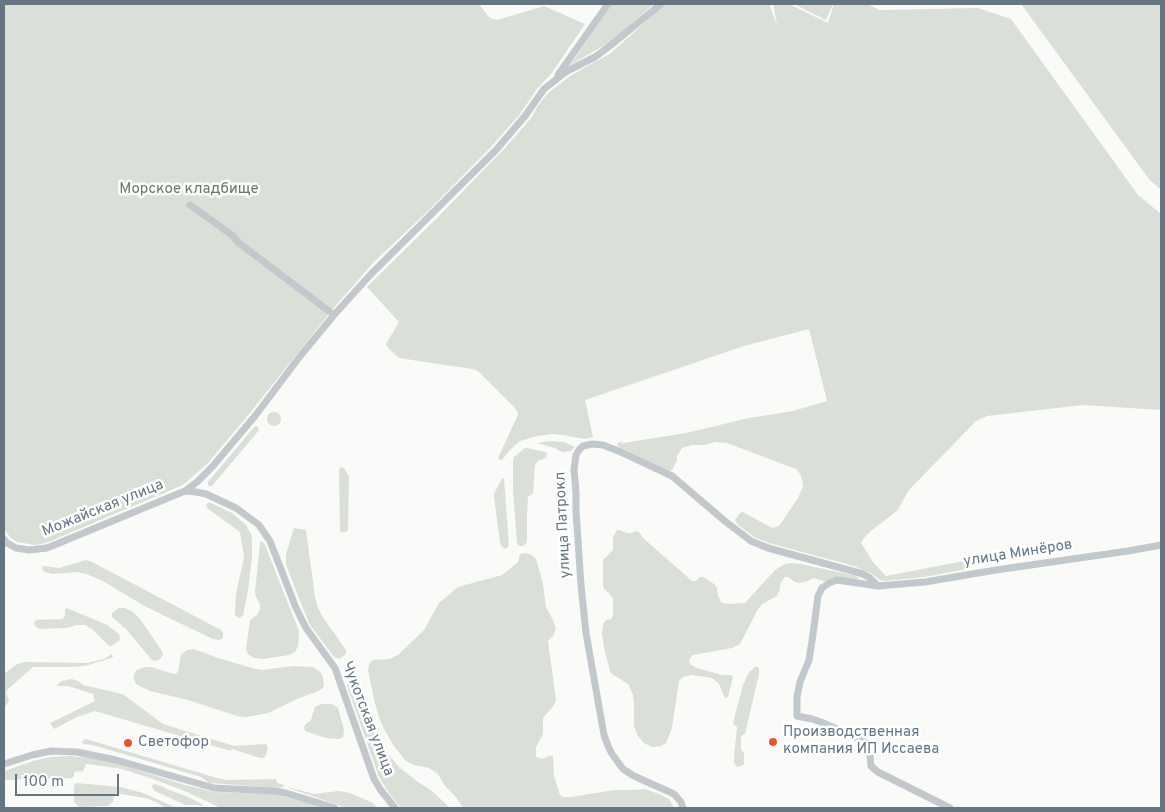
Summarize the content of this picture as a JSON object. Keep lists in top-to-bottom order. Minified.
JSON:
{"streets":{"street":["Можайская улица","улица Патрокл","улица Минёров","Чукотская улица"]},"crossings":[["Можайская улица","Чукотская улица"],["улица Патрокл","улица Минёров"]],"parks":["Морское кладбище"],"places":["Производственная компания ИП Иссаева","Светофор"],"scale_bar":"100 m"}
